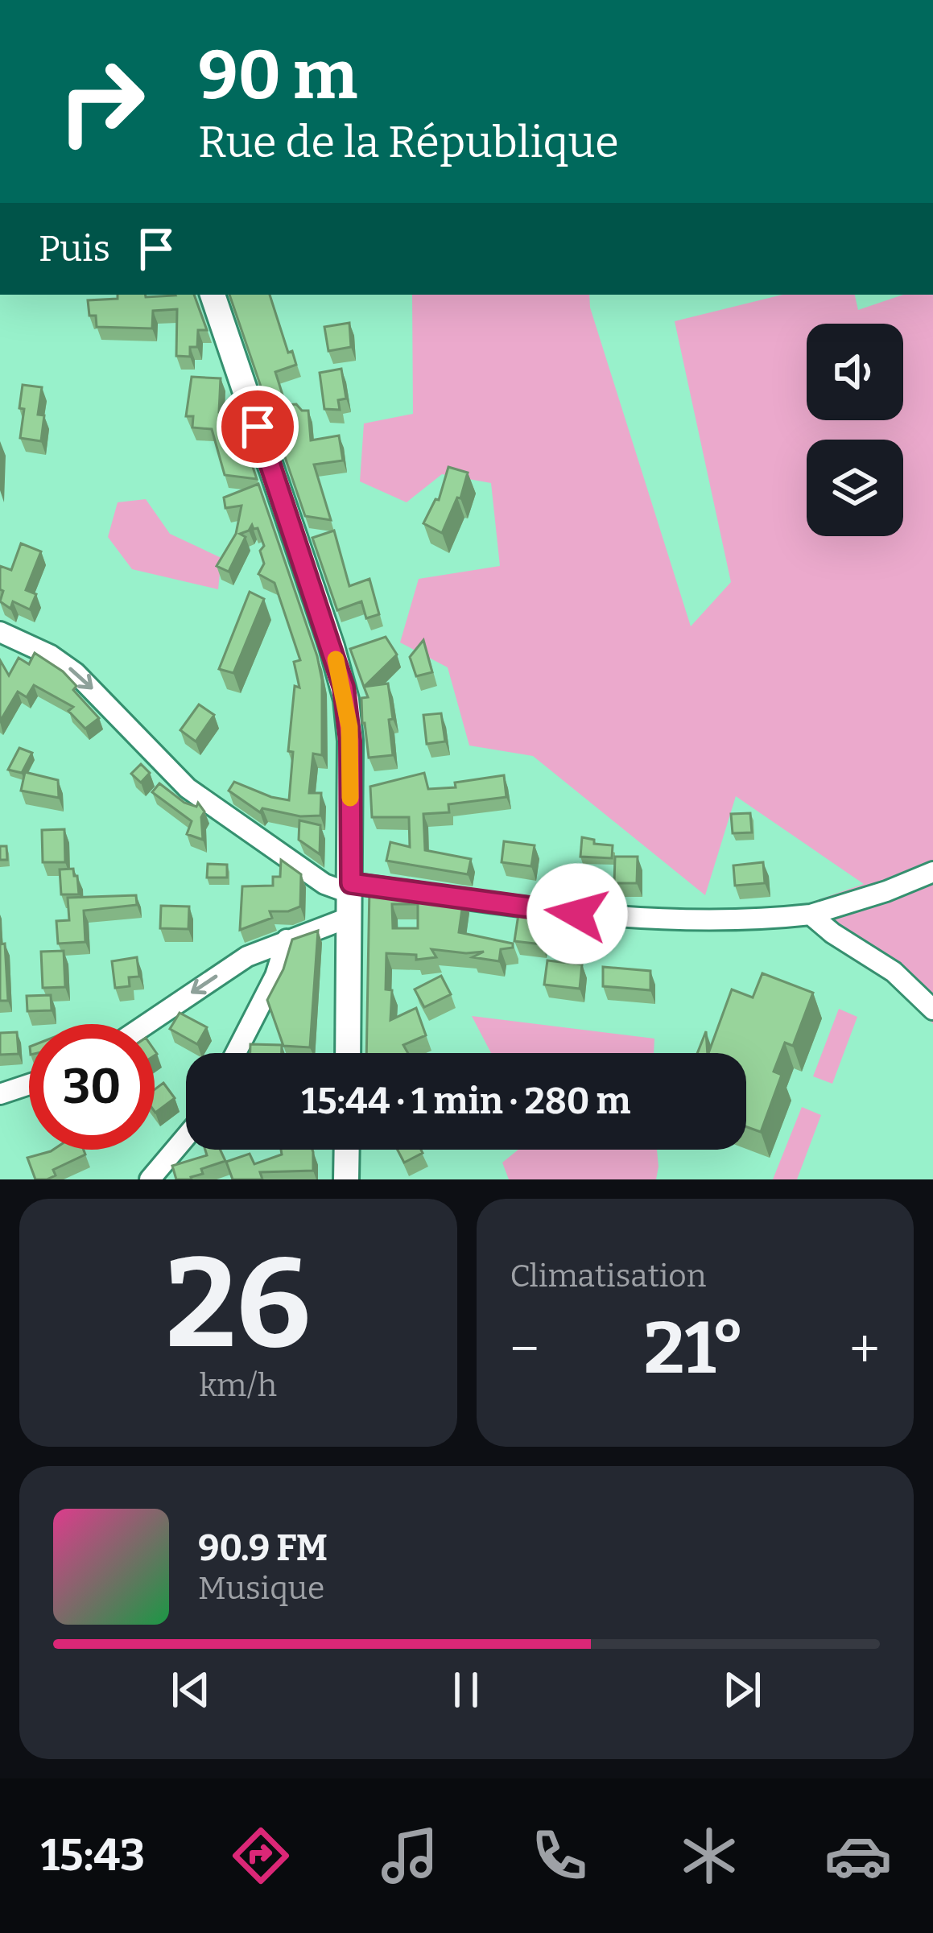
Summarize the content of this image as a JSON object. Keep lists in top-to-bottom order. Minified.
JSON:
{"page":{"turn":["90 m","Rue de la République"],"then":"Puis","limit":"30","trip":"15:44 · 1 min · 280 m","tile":[["26","km/h"],"Climatisation"],"heat":["−","21°","+"],"song":["90.9 FM","Musique"],"tabs":"15:43"}}
